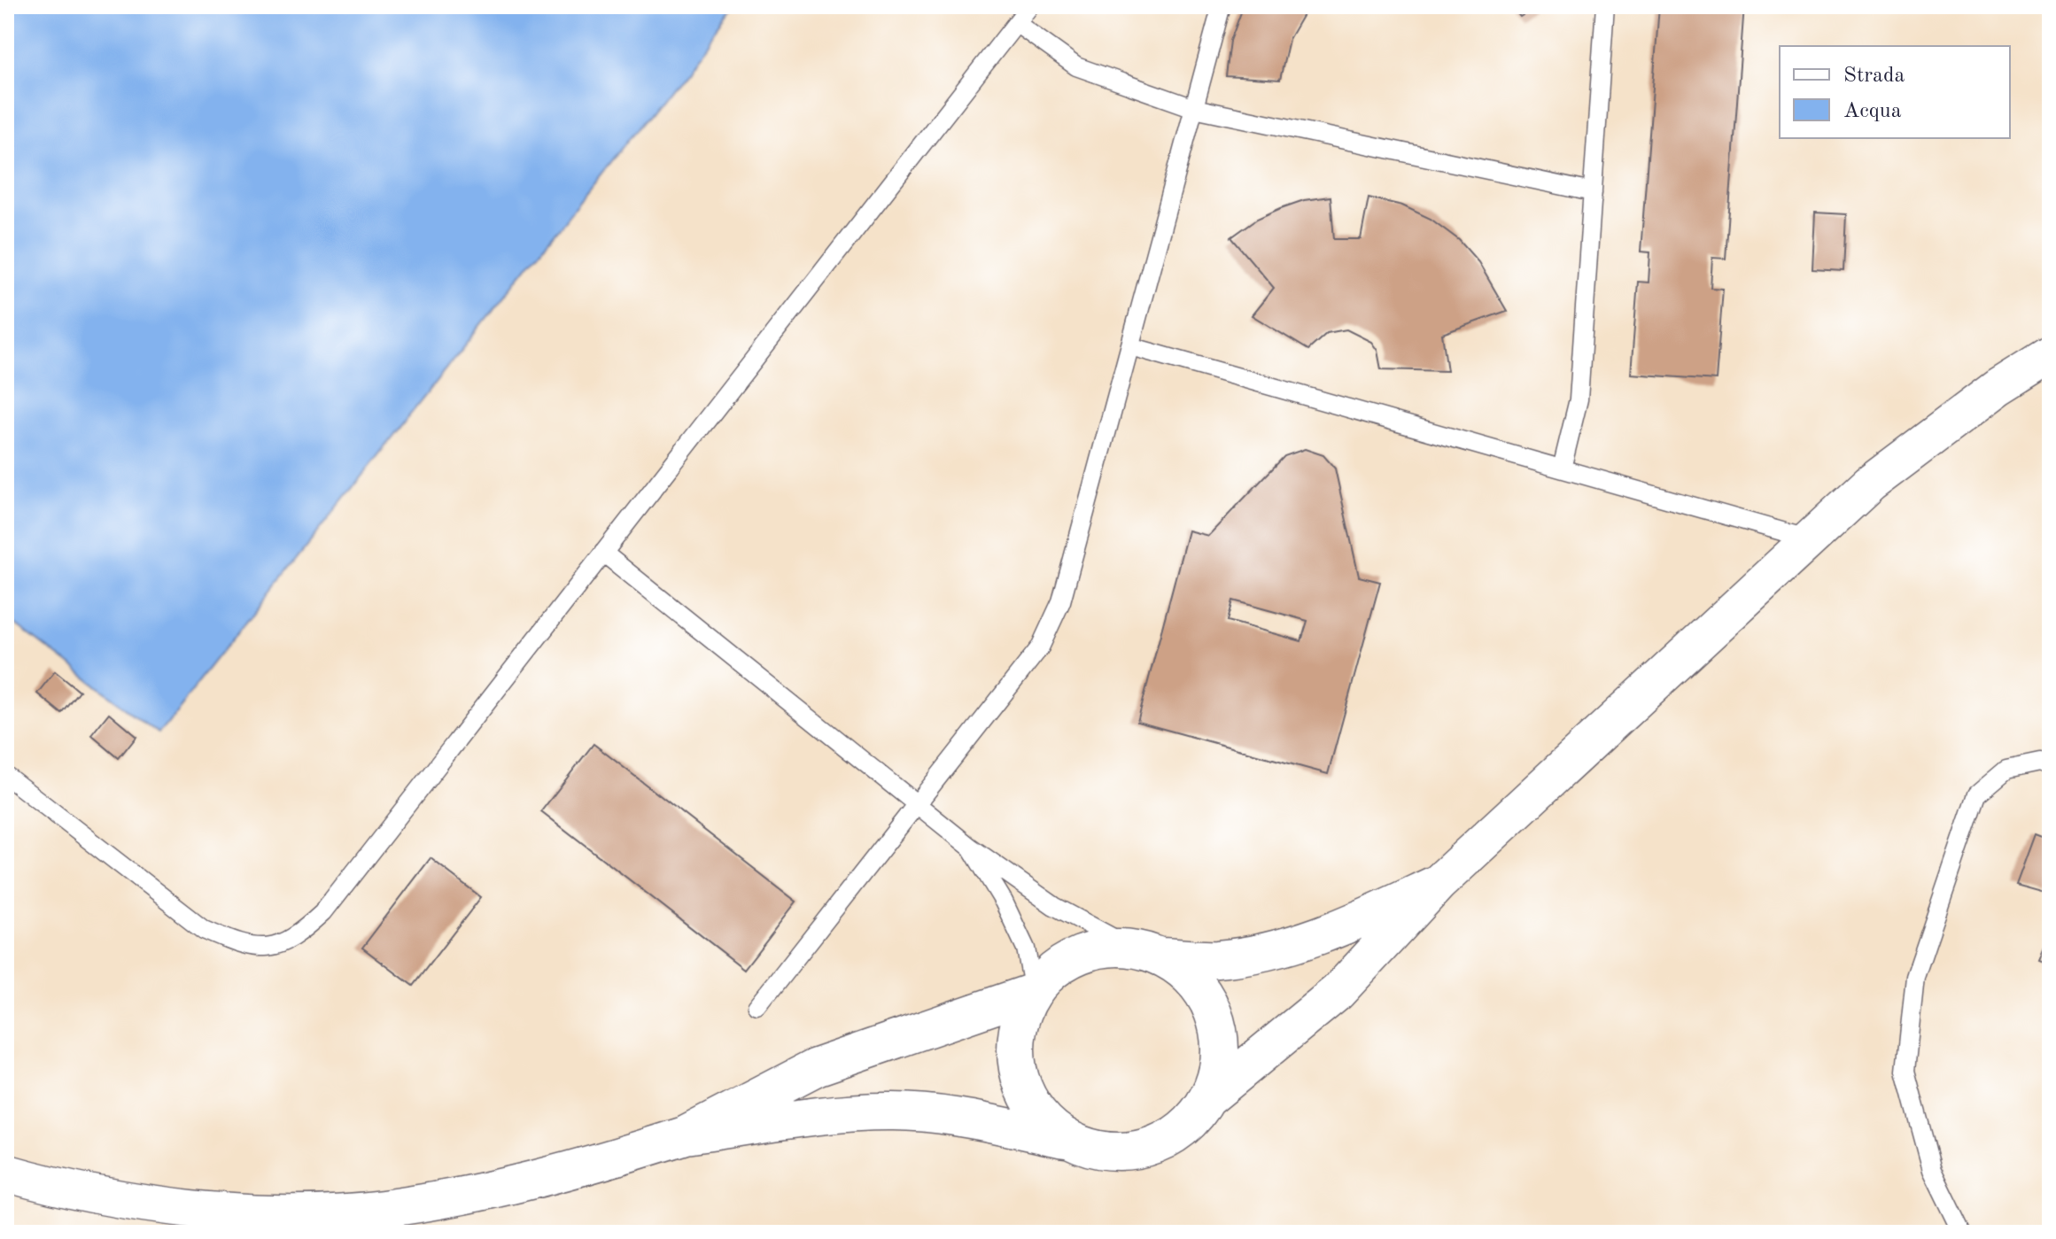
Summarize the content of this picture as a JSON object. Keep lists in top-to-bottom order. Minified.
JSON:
{"legend":["Strada","Acqua"]}
